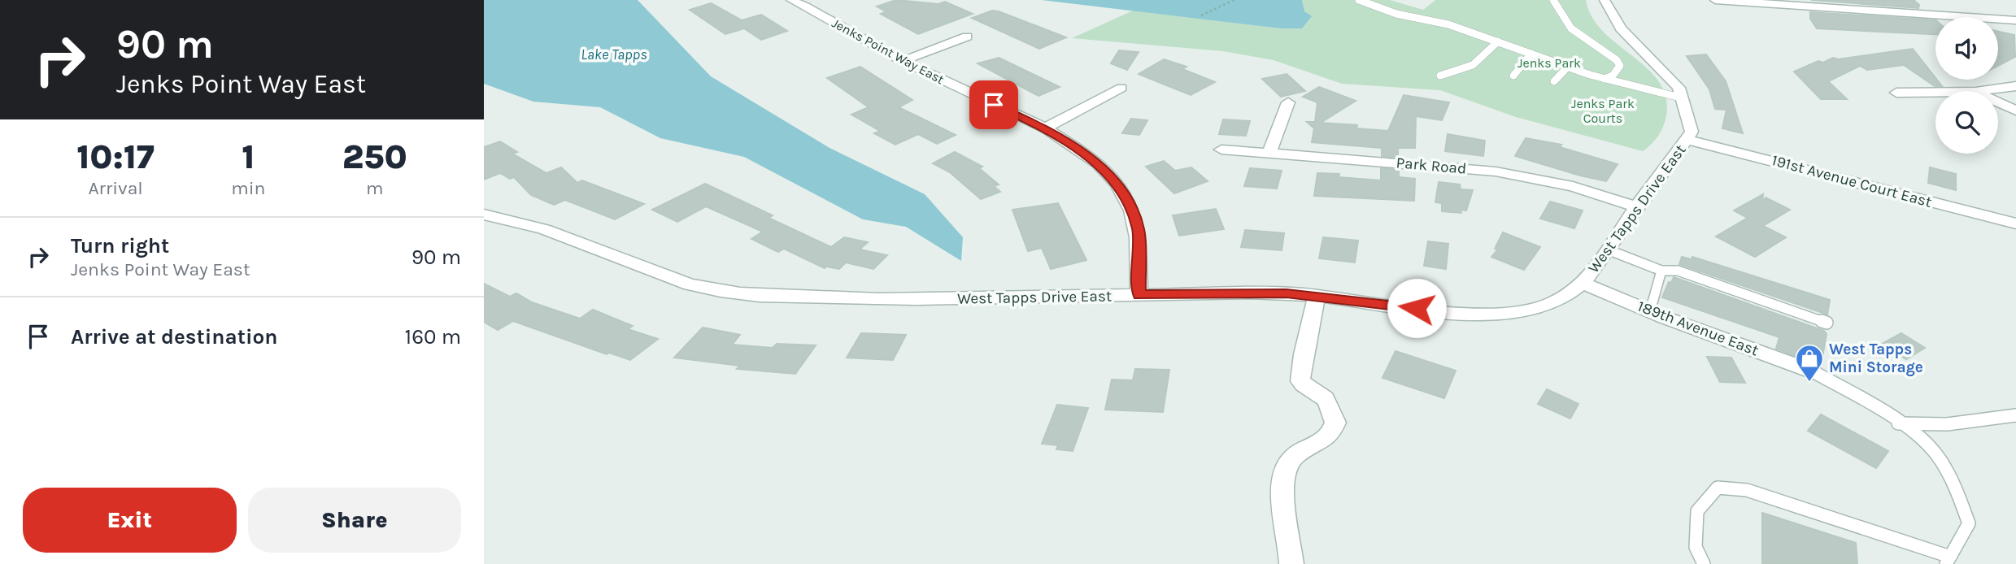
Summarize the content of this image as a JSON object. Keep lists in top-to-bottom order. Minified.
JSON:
{"streets":{"street":["Jenks Point Way East","Park Road","191st Avenue Court East","West Tapps Drive East","189th Avenue East"]},"crossings":[["Jenks Point Way East","West Tapps Drive East"],["Park Road","West Tapps Drive East"],["191st Avenue Court East","West Tapps Drive East"],["West Tapps Drive East","189th Avenue East"]],"water":["Lake Tapps"],"parks":["Jenks Park","Jenks Park Courts"],"places":{"shop":["West Tapps Mini Storage"]},"page":{"turn":["90 m","Jenks Point Way East"],"eta":["10:17","Arrival","1","min","250","m"],"list":[{"name":"Turn right","note":"Jenks Point Way East","value":"90 m"},{"name":"Arrive at destination","value":"160 m"}],"buttons":["Exit","Share"]}}
